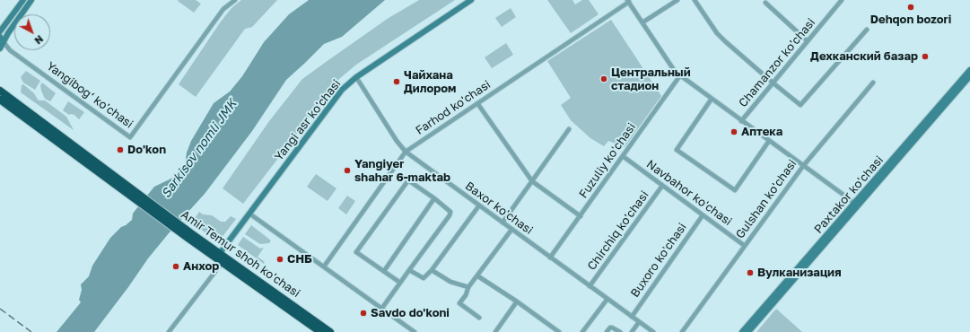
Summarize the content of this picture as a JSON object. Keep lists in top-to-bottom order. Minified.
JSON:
{"streets":{"highway":["Amir Temur shoh ko'chasi"],"main road":["Yangi asr ko'chasi","Paxtakor ko'chasi"],"street":["Chamanzor ko'chasi","Yangibog‘ ko'chasi","Farhod ko'chasi","Fuzuliy ko'chasi","Navbahor ko'chasi","Gulshan ko'chasi","Baxor ko'chasi","Chirchiq ko'chasi","Buxoro ko'chasi"]},"crossings":[["Farhod ko'chasi","Baxor ko'chasi"],["Yangi asr ko'chasi","Baxor ko'chasi"],["Yangi asr ko'chasi","Amir Temur shoh ko'chasi"],["Fuzuliy ko'chasi","Navbahor ko'chasi"],["Fuzuliy ko'chasi","Baxor ko'chasi"],["Navbahor ko'chasi","Gulshan ko'chasi"],["Navbahor ko'chasi","Chirchiq ko'chasi"],["Navbahor ko'chasi","Buxoro ko'chasi"],["Baxor ko'chasi","Chirchiq ko'chasi"],["Baxor ko'chasi","Buxoro ko'chasi"]],"water":["Sarkisov nomli JMK"],"places":["Dehqon bozori","Дехканский базар","Центральный стадион","Чайхана Дилором","Аптека","Do'kon","Yangiyer shahar 6-maktab","СНБ","Анхор","Вулканизация","Savdo do'koni"],"north":"bottom right"}
